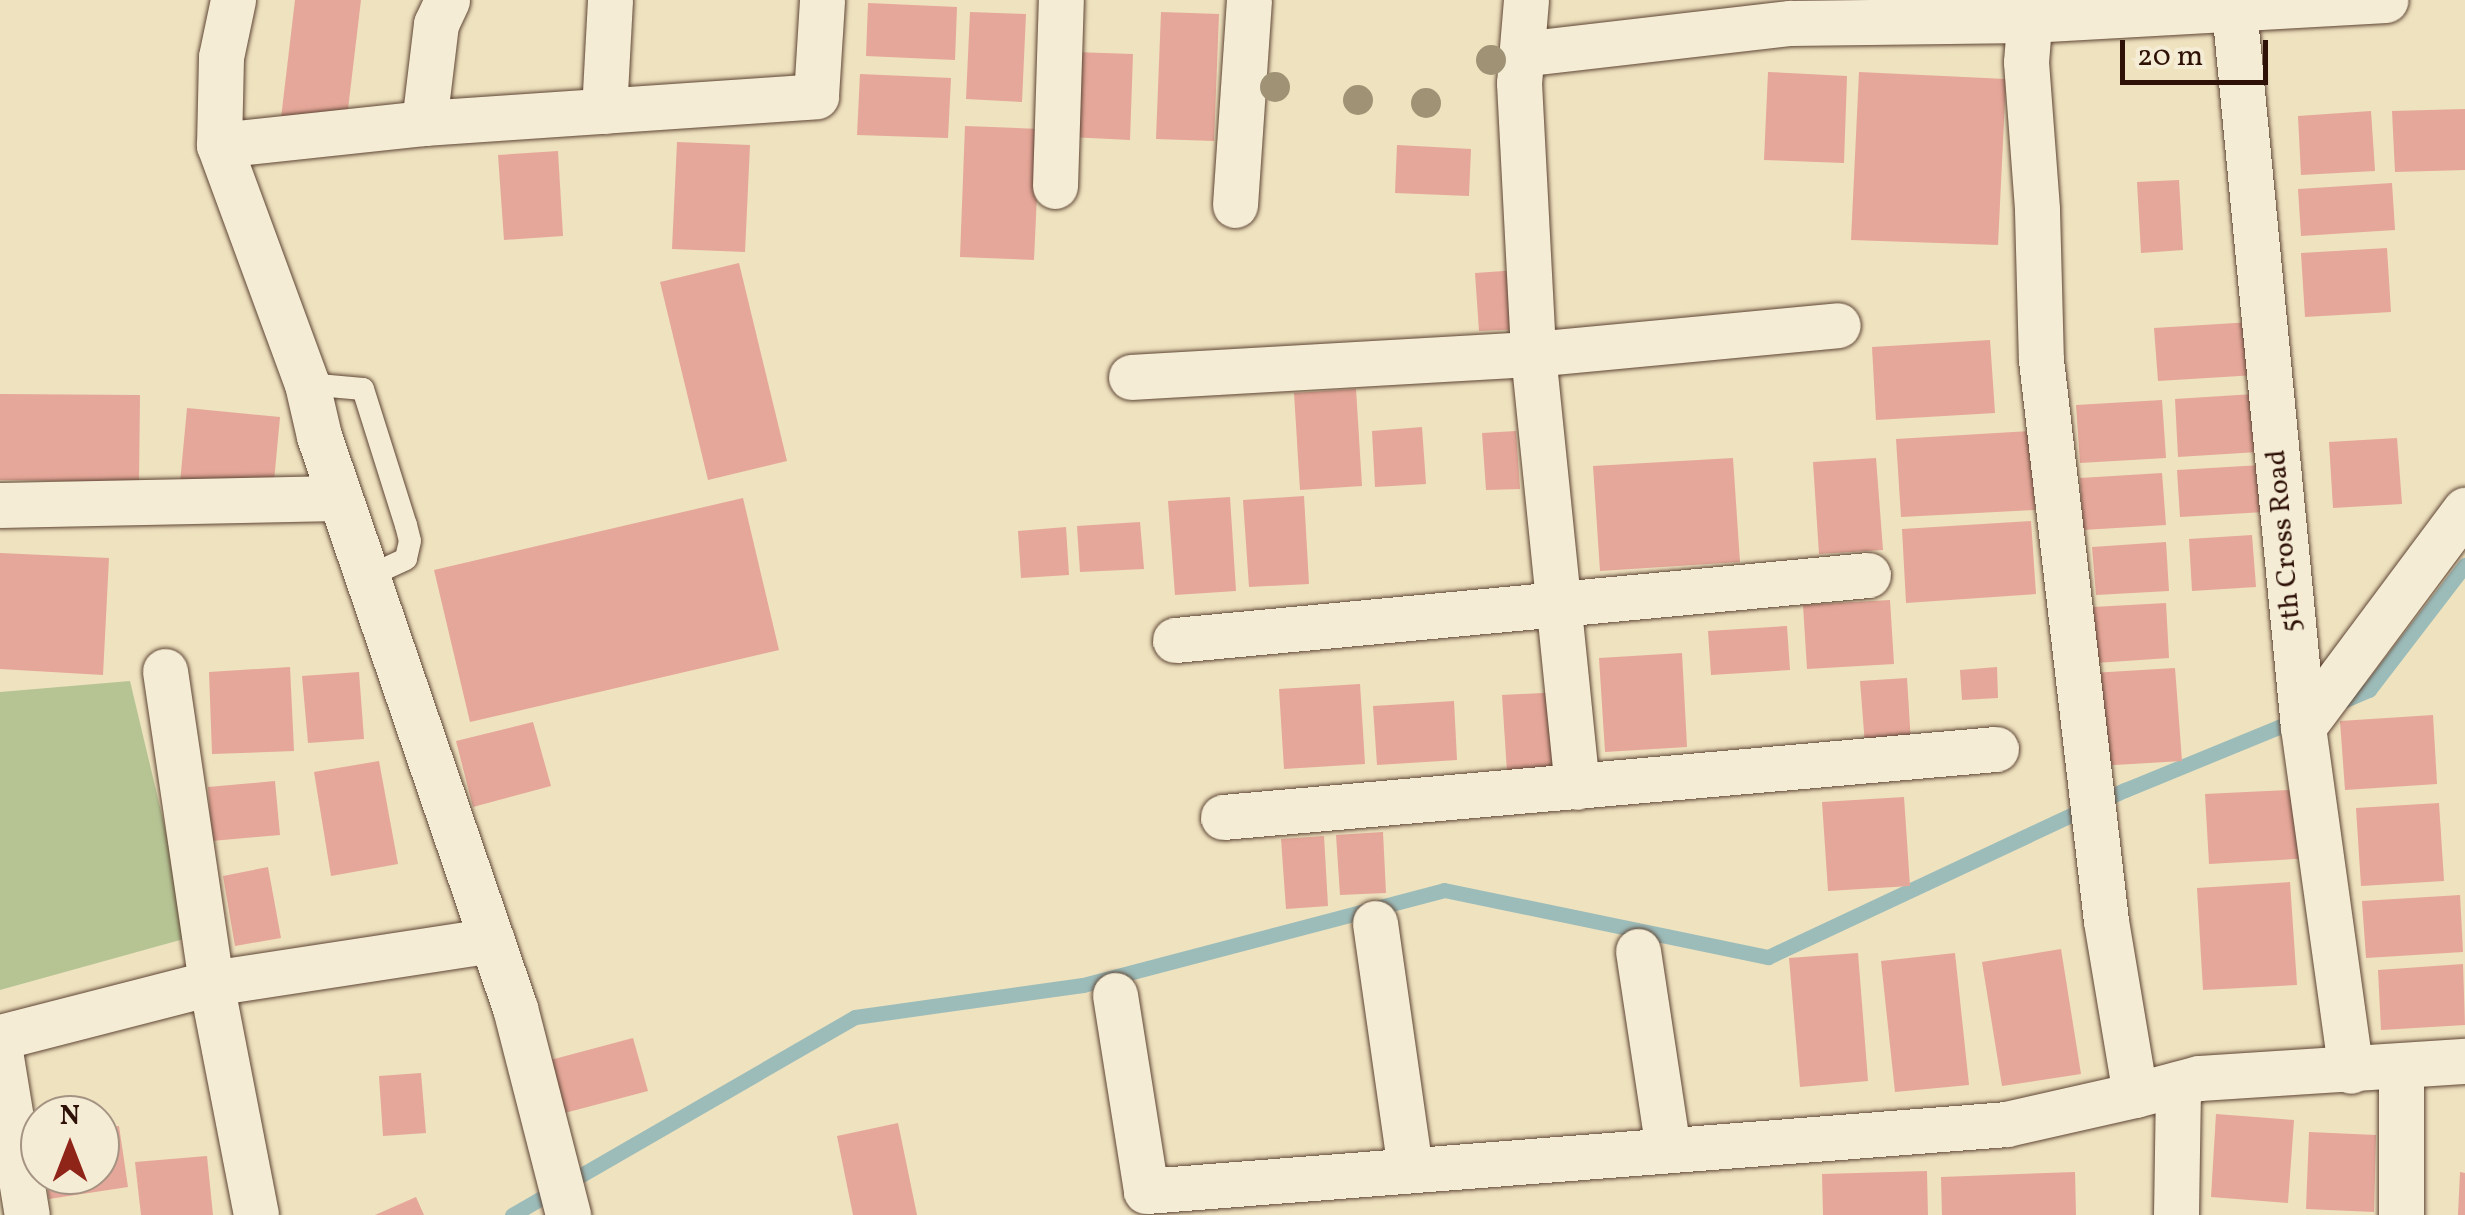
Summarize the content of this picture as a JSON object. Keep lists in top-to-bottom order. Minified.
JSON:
{"streets":{"street":["5th Cross Road"]},"scale_bar":"20 m","north":"top"}
